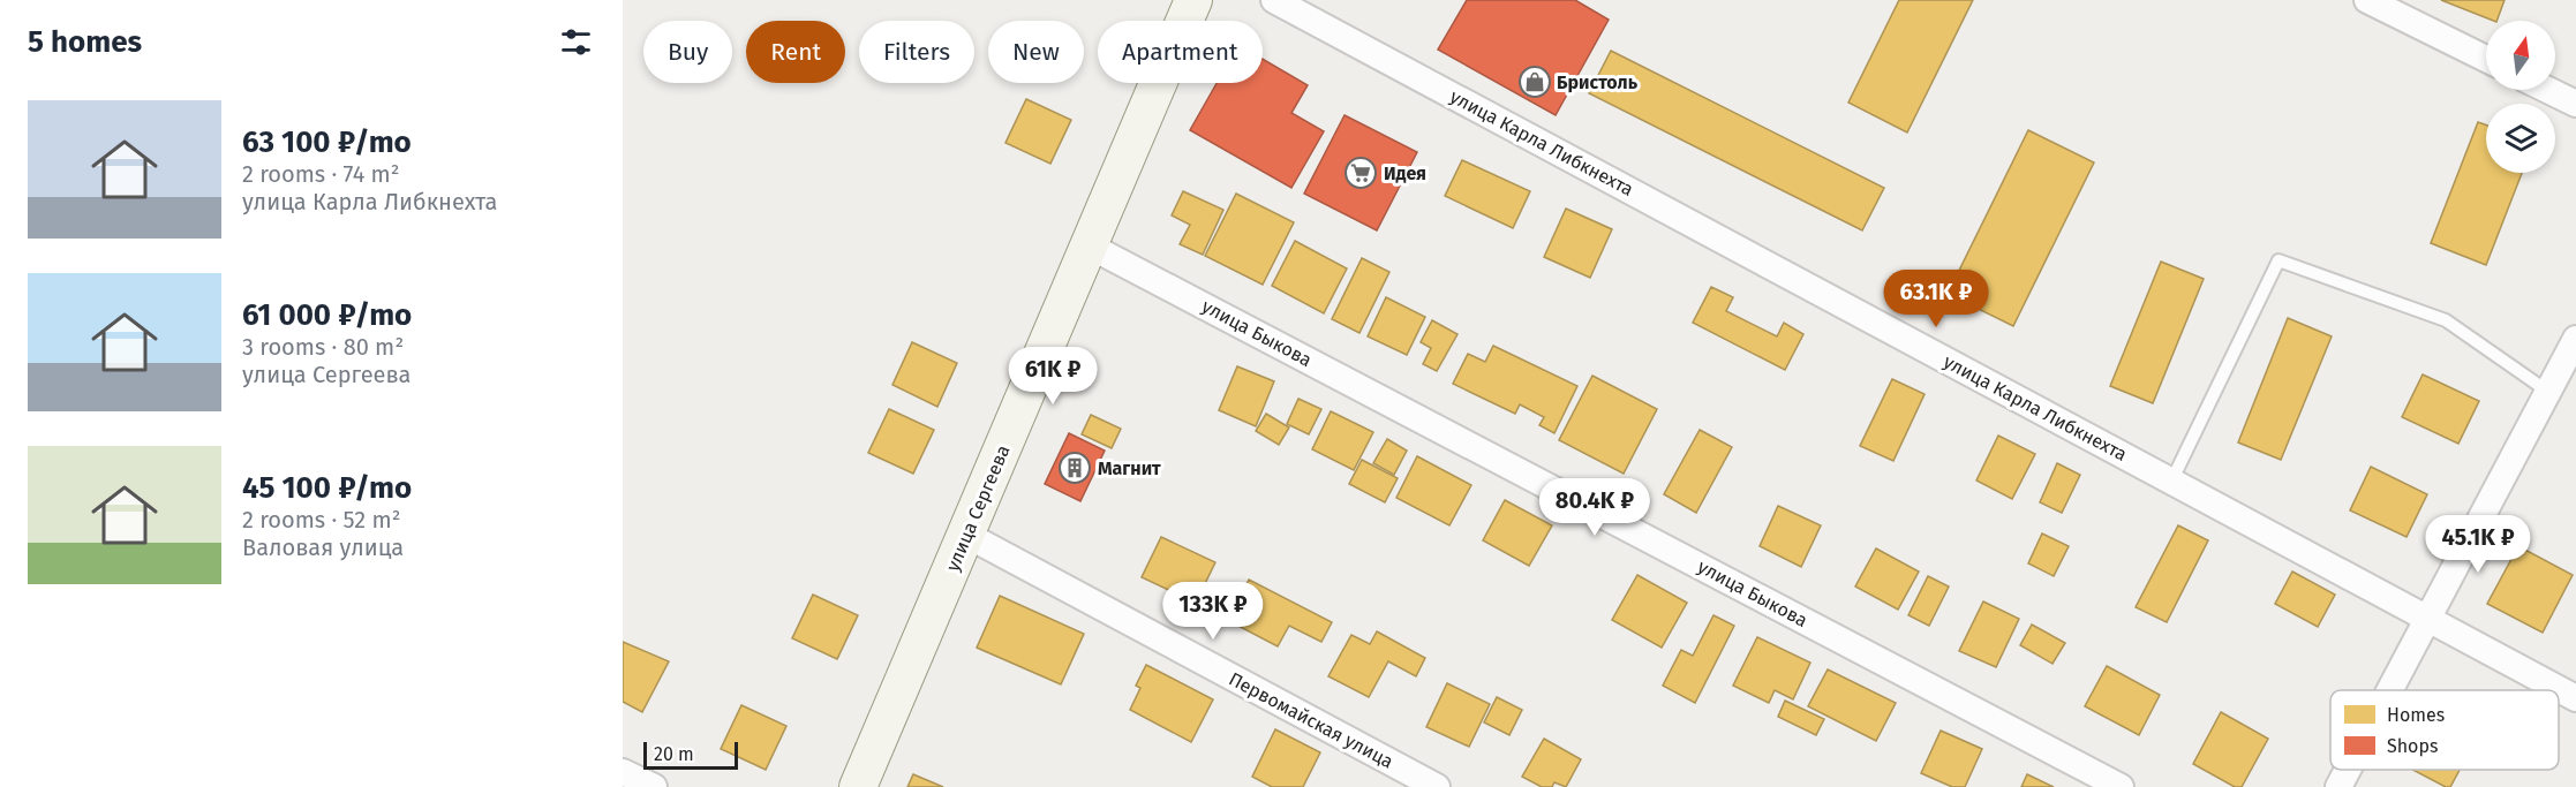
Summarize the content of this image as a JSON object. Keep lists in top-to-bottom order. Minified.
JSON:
{"streets":{"main road":["улица Сергеева"],"street":["улица Карла Либкнехта","улица Быкова","Первомайская улица"]},"crossings":[["улица Быкова","улица Сергеева"],["улица Сергеева","Первомайская улица"]],"places":{"shop":["Бристоль"],"supermarket":["Идея"],"building":["Магнит"]},"legend":["Homes","Shops"],"scale_bar":"20 m","north":"top","page":{"heading":"5 homes","chip":["Buy","Rent","Filters","New","Apartment"],"list":[{"name":"63 100 ₽/mo","note":"2 rooms · 74 m² · улица Карла Либкнехта"},{"name":"61 000 ₽/mo","note":"3 rooms · 80 m² · улица Сергеева"},{"name":"45 100 ₽/mo","note":"2 rooms · 52 m² · Валовая улица"}],"price":["63.1K ₽","61K ₽","80.4K ₽","45.1K ₽","133K ₽"],"scale":"20 m"}}
